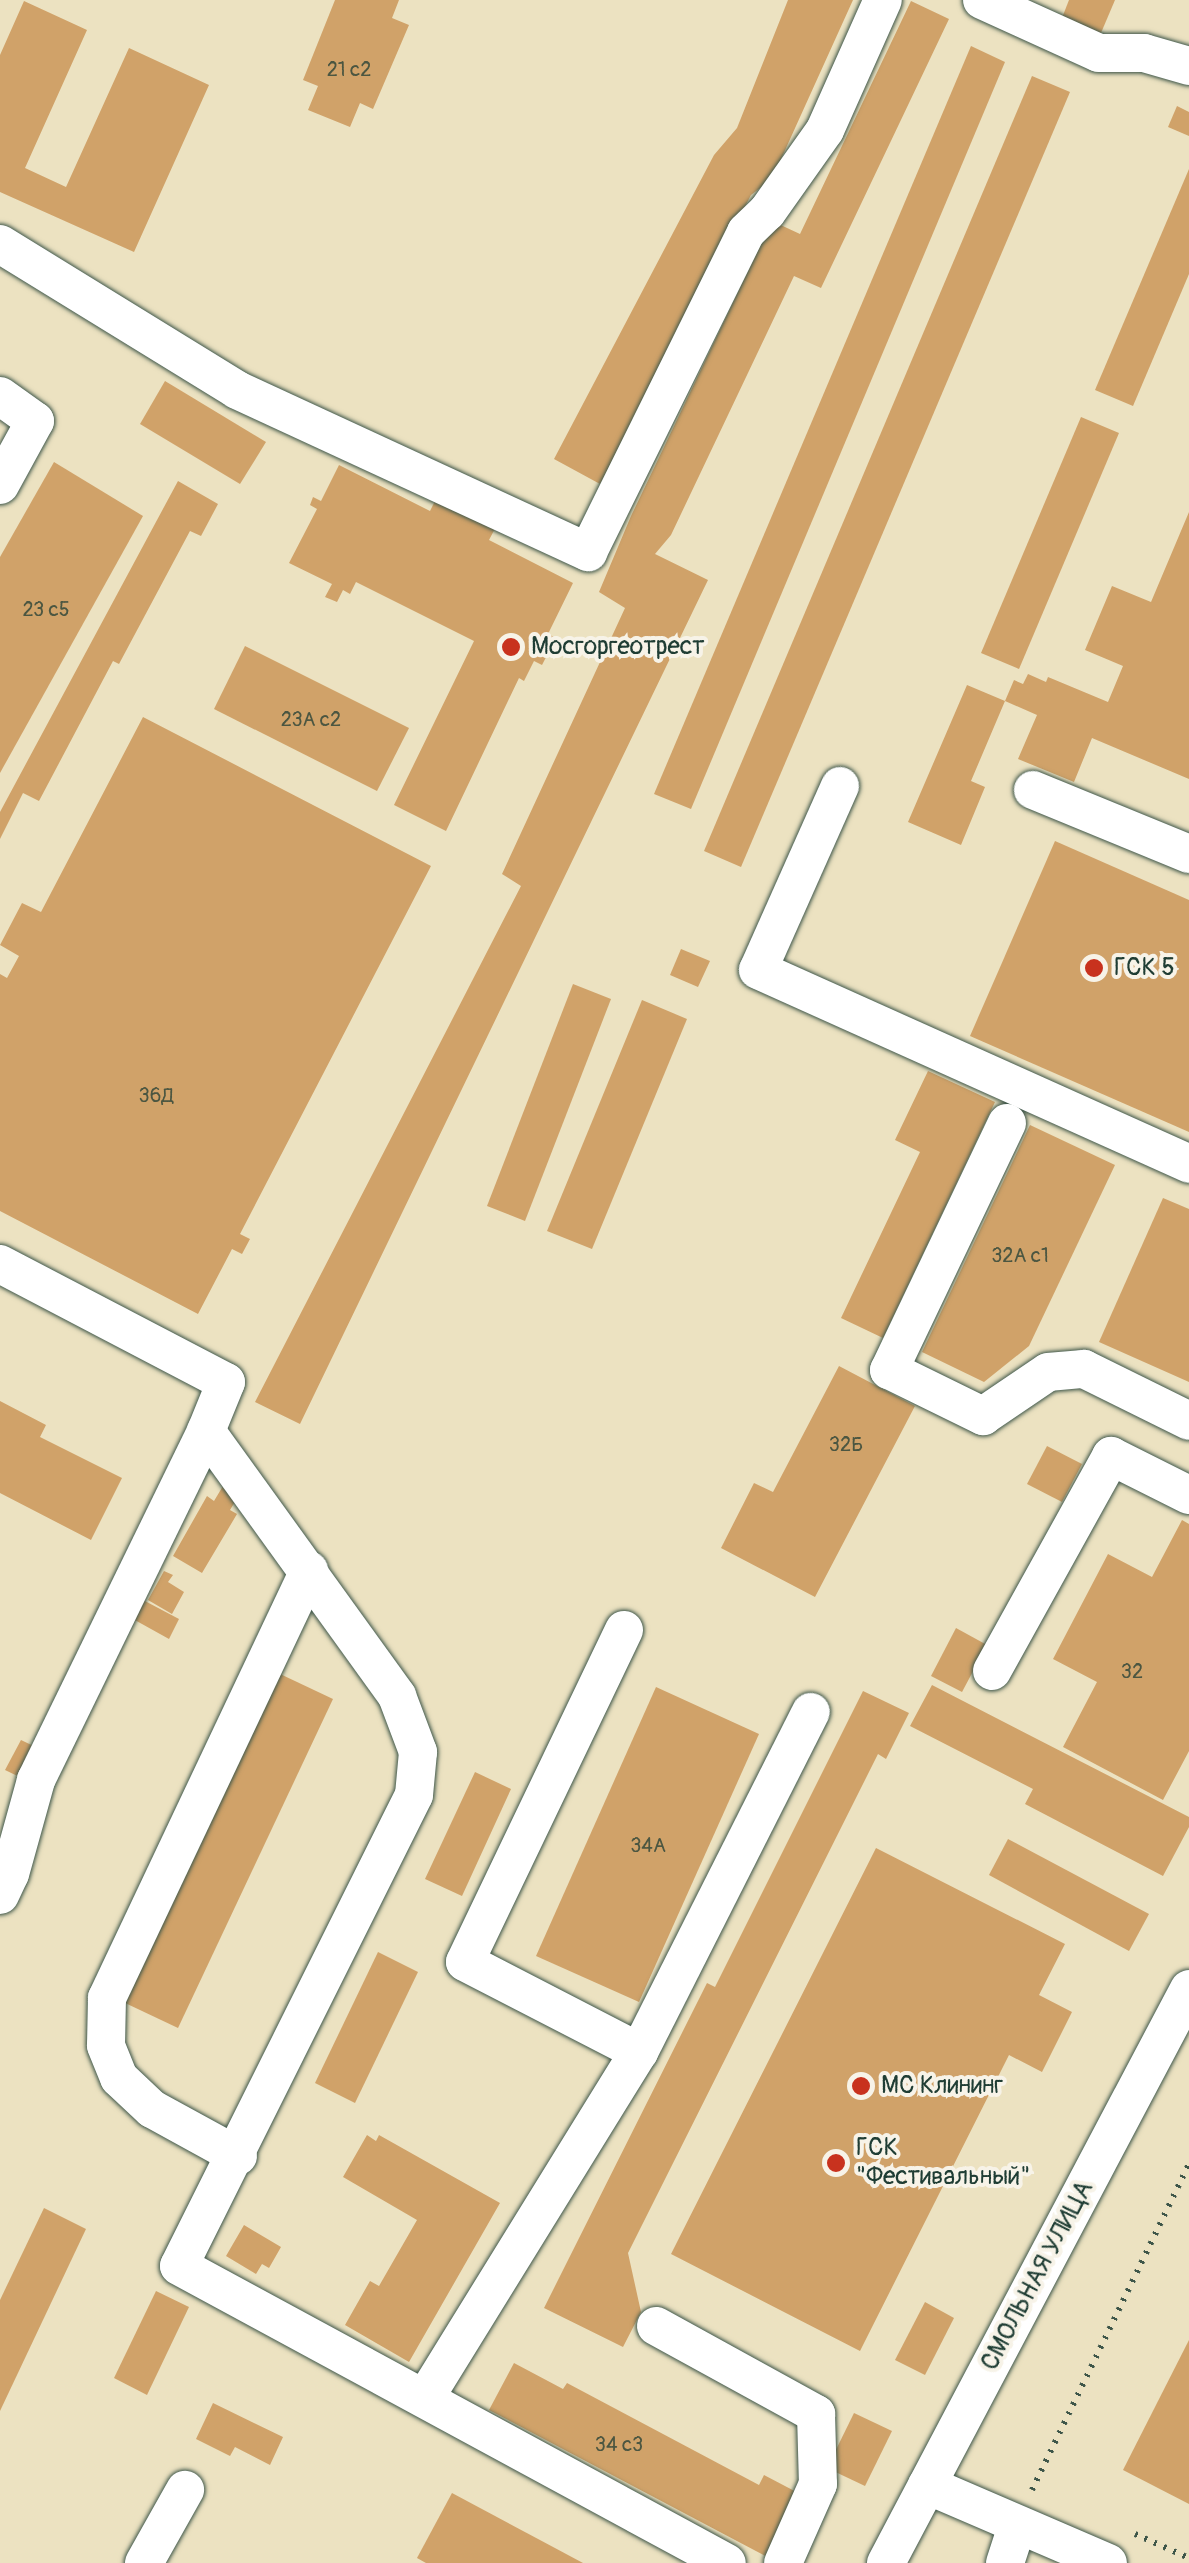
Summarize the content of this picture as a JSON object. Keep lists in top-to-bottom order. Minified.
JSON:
{"streets":{"street":["СМОЛЬНАЯ УЛИЦА"]},"places":["Мосгоргеотрест","ГСК 5","МС Клининг","ГСК \"Фестивальный\""],"house_numbers":["21 с2","23 с5","23А с2","36Д","32А с1","32Б","32","34А","34 с3"]}
